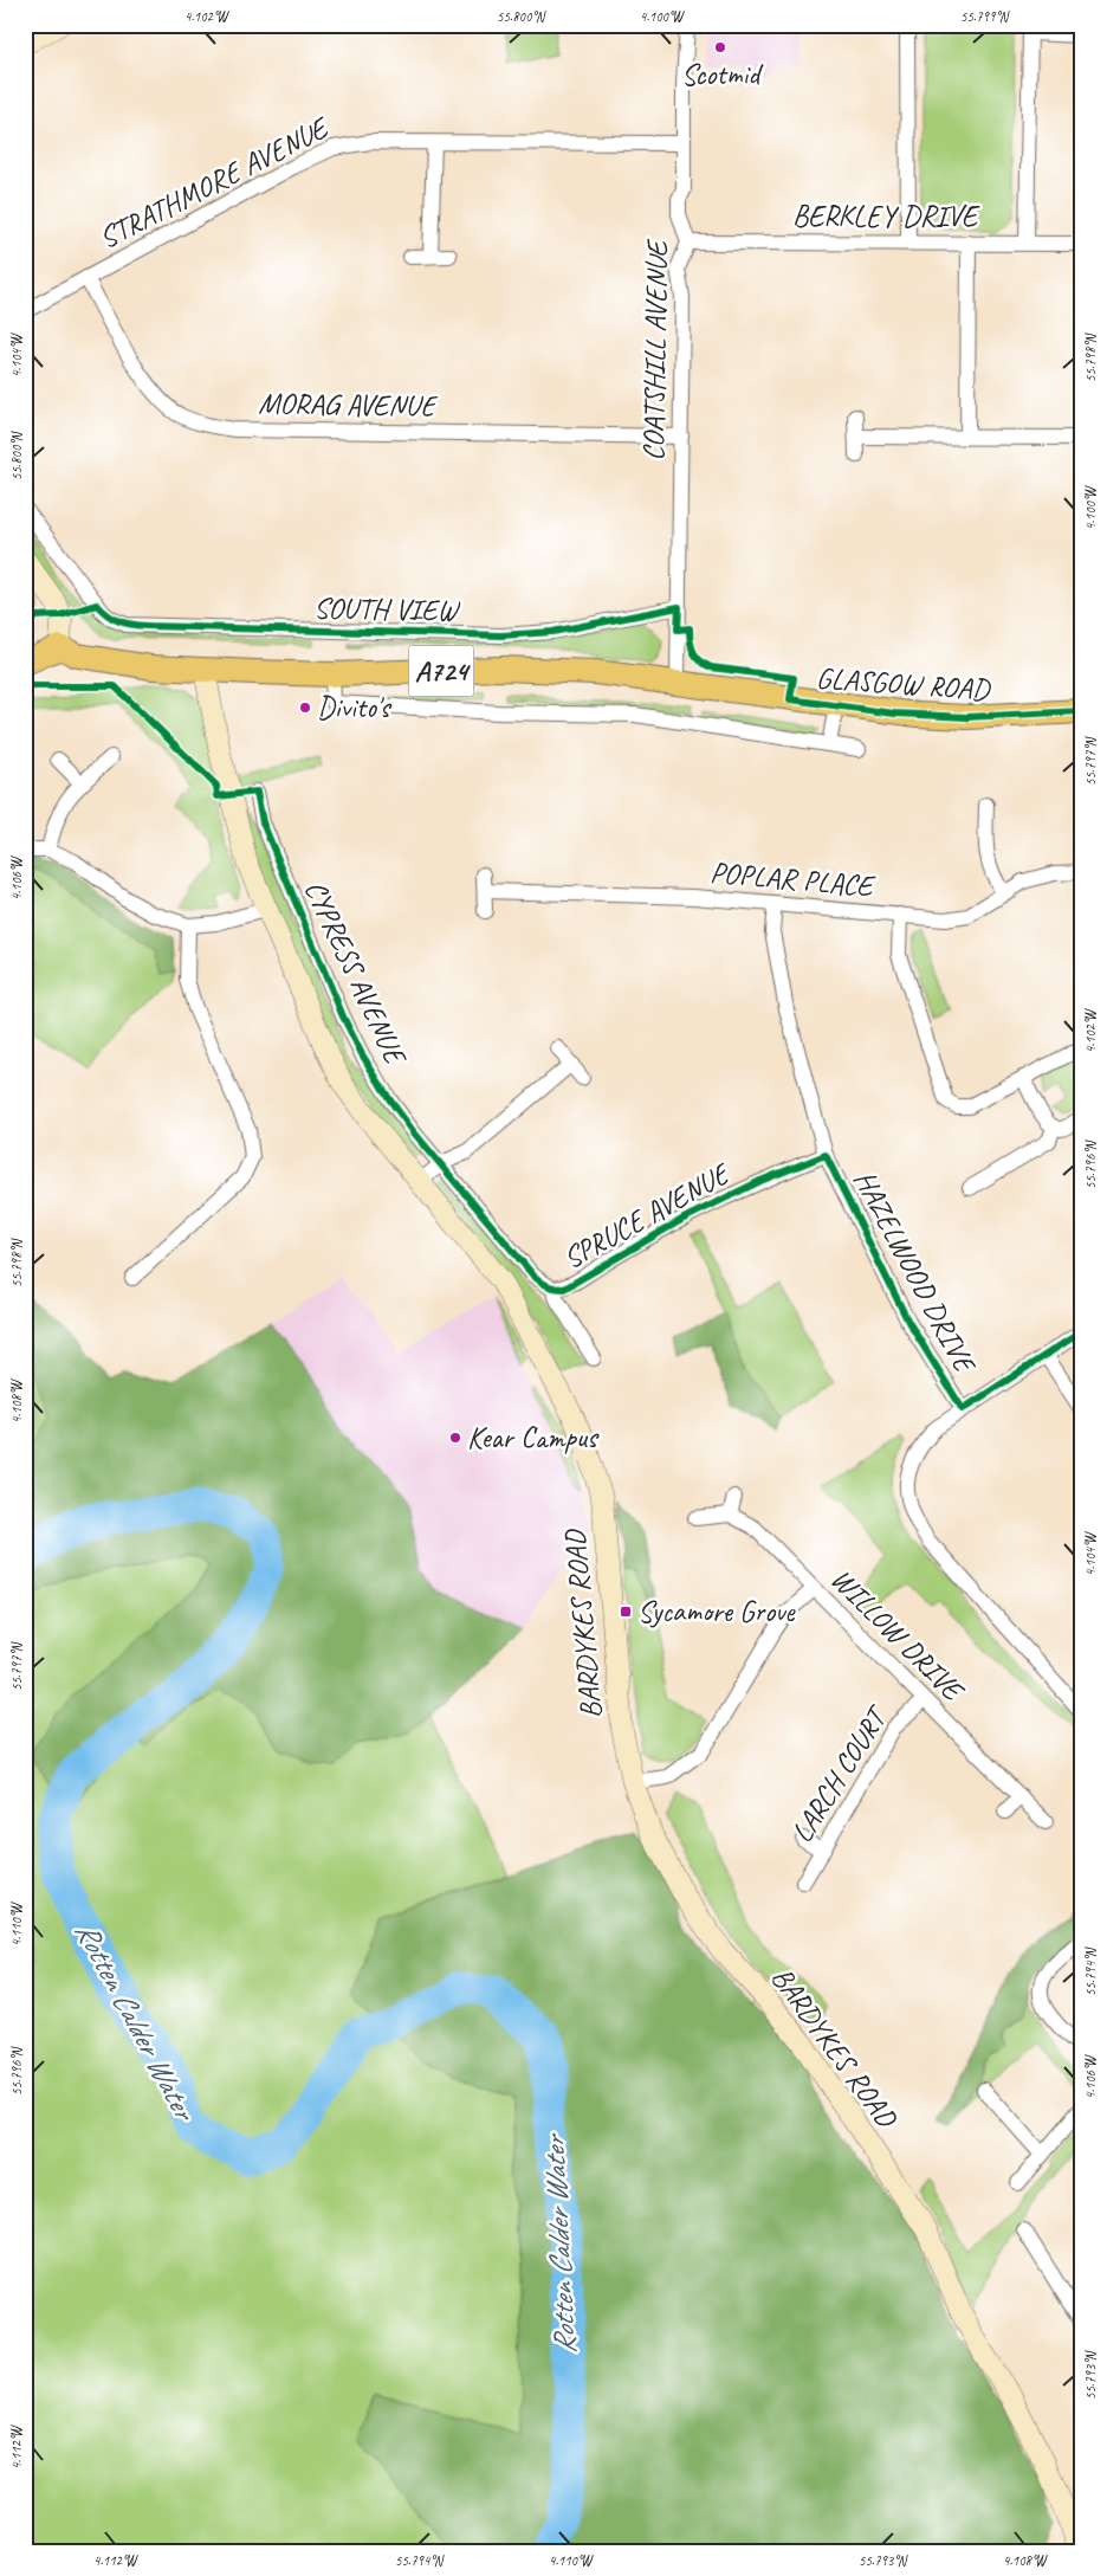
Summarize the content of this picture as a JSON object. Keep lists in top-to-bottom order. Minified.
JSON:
{"streets":{"main road":["A724","GLASGOW ROAD","BARDYKES ROAD"],"street":["STRATHMORE AVENUE","BERKLEY DRIVE","COATSHILL AVENUE","MORAG AVENUE","SOUTH VIEW","POPLAR PLACE","CYPRESS AVENUE","SPRUCE AVENUE","HAZELWOOD DRIVE","WILLOW DRIVE","LARCH COURT"]},"crossings":[["STRATHMORE AVENUE","COATSHILL AVENUE"],["STRATHMORE AVENUE","MORAG AVENUE"],["BERKLEY DRIVE","COATSHILL AVENUE"],["COATSHILL AVENUE","MORAG AVENUE"],["COATSHILL AVENUE","SOUTH VIEW"],["COATSHILL AVENUE","GLASGOW ROAD"],["GLASGOW ROAD","BARDYKES ROAD"],["POPLAR PLACE","HAZELWOOD DRIVE"],["CYPRESS AVENUE","SPRUCE AVENUE"],["SPRUCE AVENUE","HAZELWOOD DRIVE"],["WILLOW DRIVE","LARCH COURT"]],"water":["Rotten Calder Water"],"places":{"other":["Scotmid","Divito's","Kear Campus"],"transit":["Sycamore Grove"]},"coordinates":["4.102°W","55.800°N","4.100°W","55.799°N","4.104°W","55.798°N","55.797°N","4.106°W","55.796°N","4.108°W","4.110°W","55.794°N","55.793°N","4.112°W"]}
